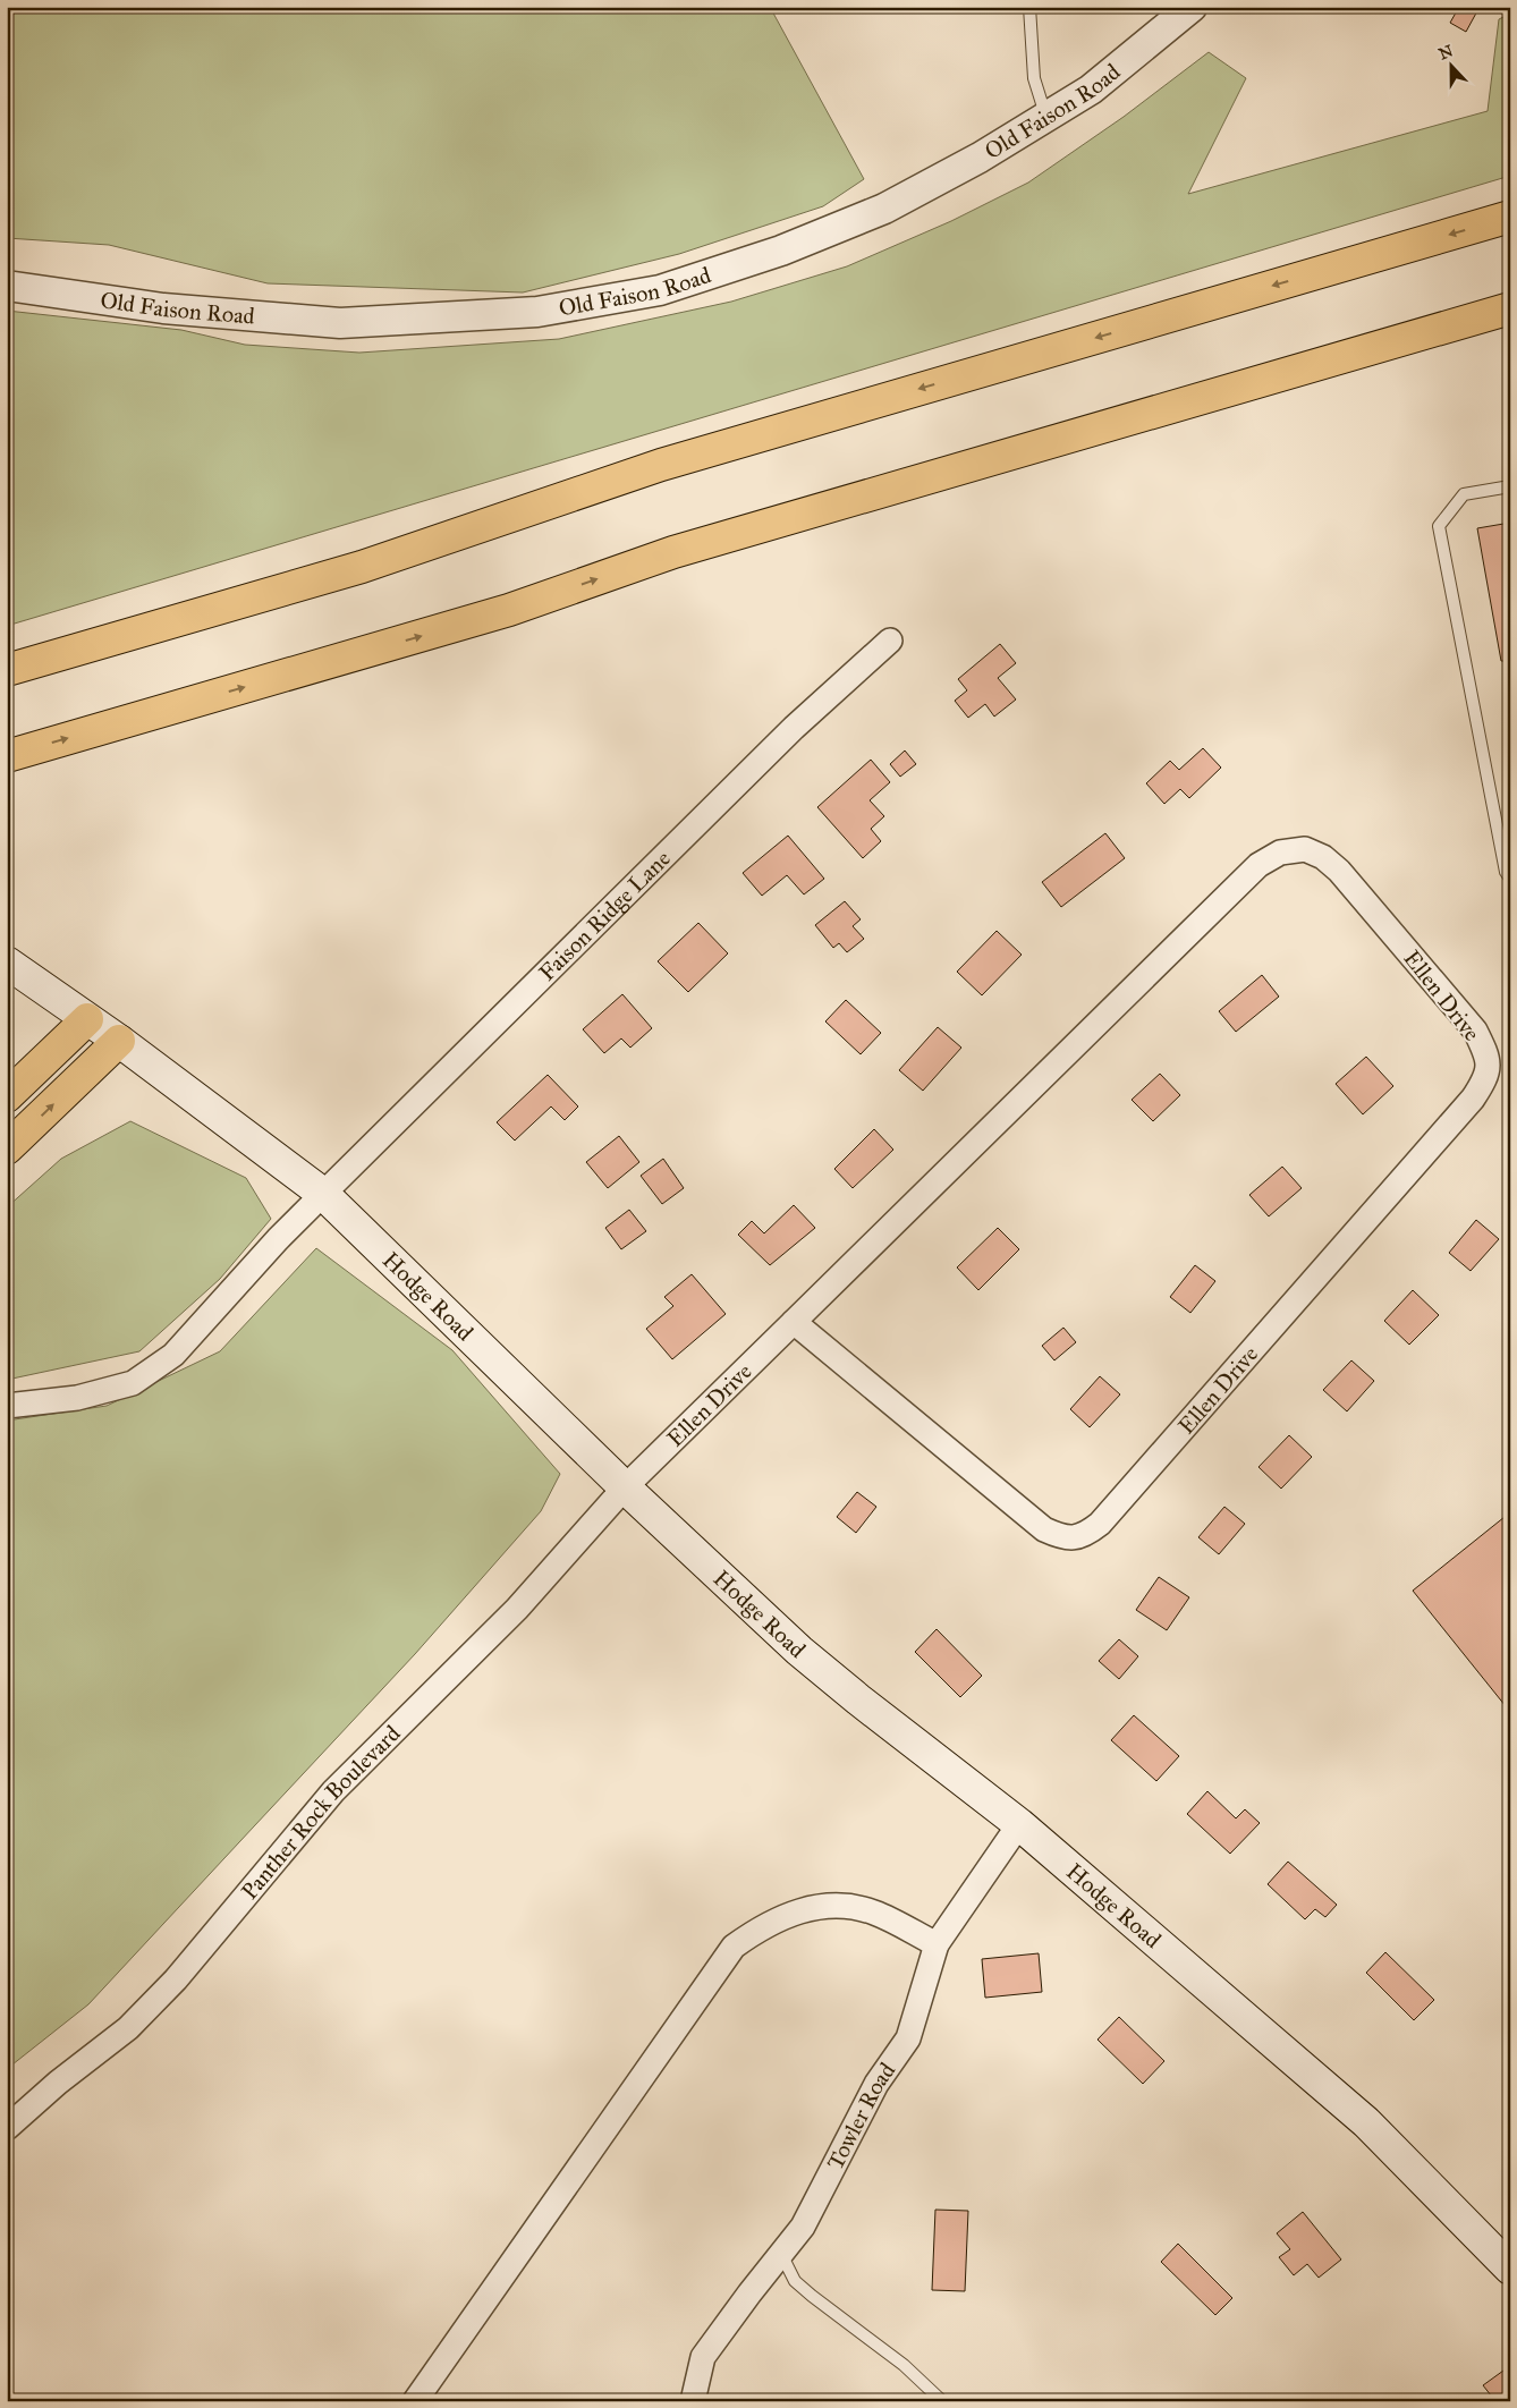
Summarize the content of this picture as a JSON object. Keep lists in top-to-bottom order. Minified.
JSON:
{"streets":{"main road":["Hodge Road"],"street":["Old Faison Road","Faison Ridge Lane","Ellen Drive","Panther Rock Boulevard","Towler Road"]},"crossings":[["Faison Ridge Lane","Hodge Road"],["Ellen Drive","Hodge Road"],["Ellen Drive","Panther Rock Boulevard"],["Hodge Road","Panther Rock Boulevard"],["Hodge Road","Towler Road"]],"north":"top"}
